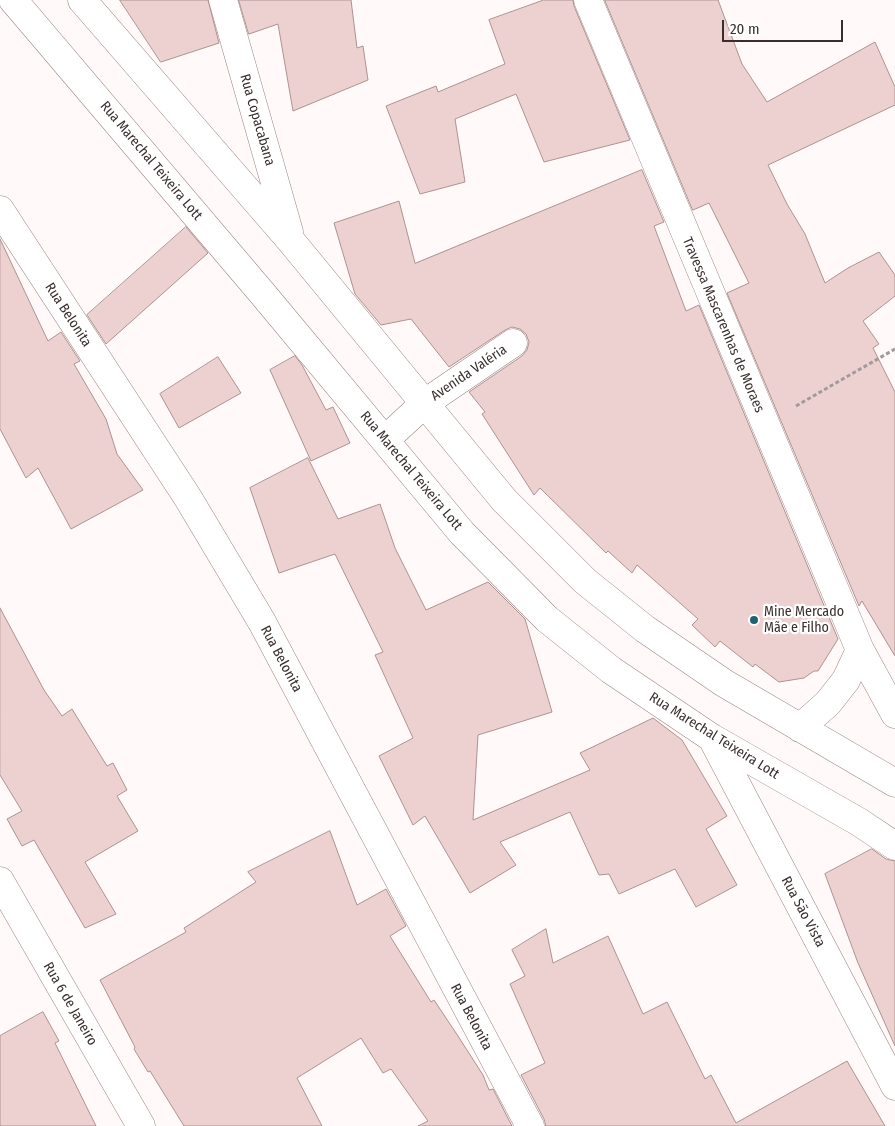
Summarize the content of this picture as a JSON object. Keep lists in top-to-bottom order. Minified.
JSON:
{"streets":{"street":["Rua Copacabana","Rua Marechal Teixeira Lott","Rua Belonita","Travessa Mascarenhas de Moraes","Avenida Valéria","Rua São Vista","Rua 6 de Janeiro"]},"crossings":[["Rua Marechal Teixeira Lott","Avenida Valéria"],["Rua Marechal Teixeira Lott","Rua São Vista"]],"places":["Mine Mercado Mãe e Filho"],"scale_bar":"20 m"}
